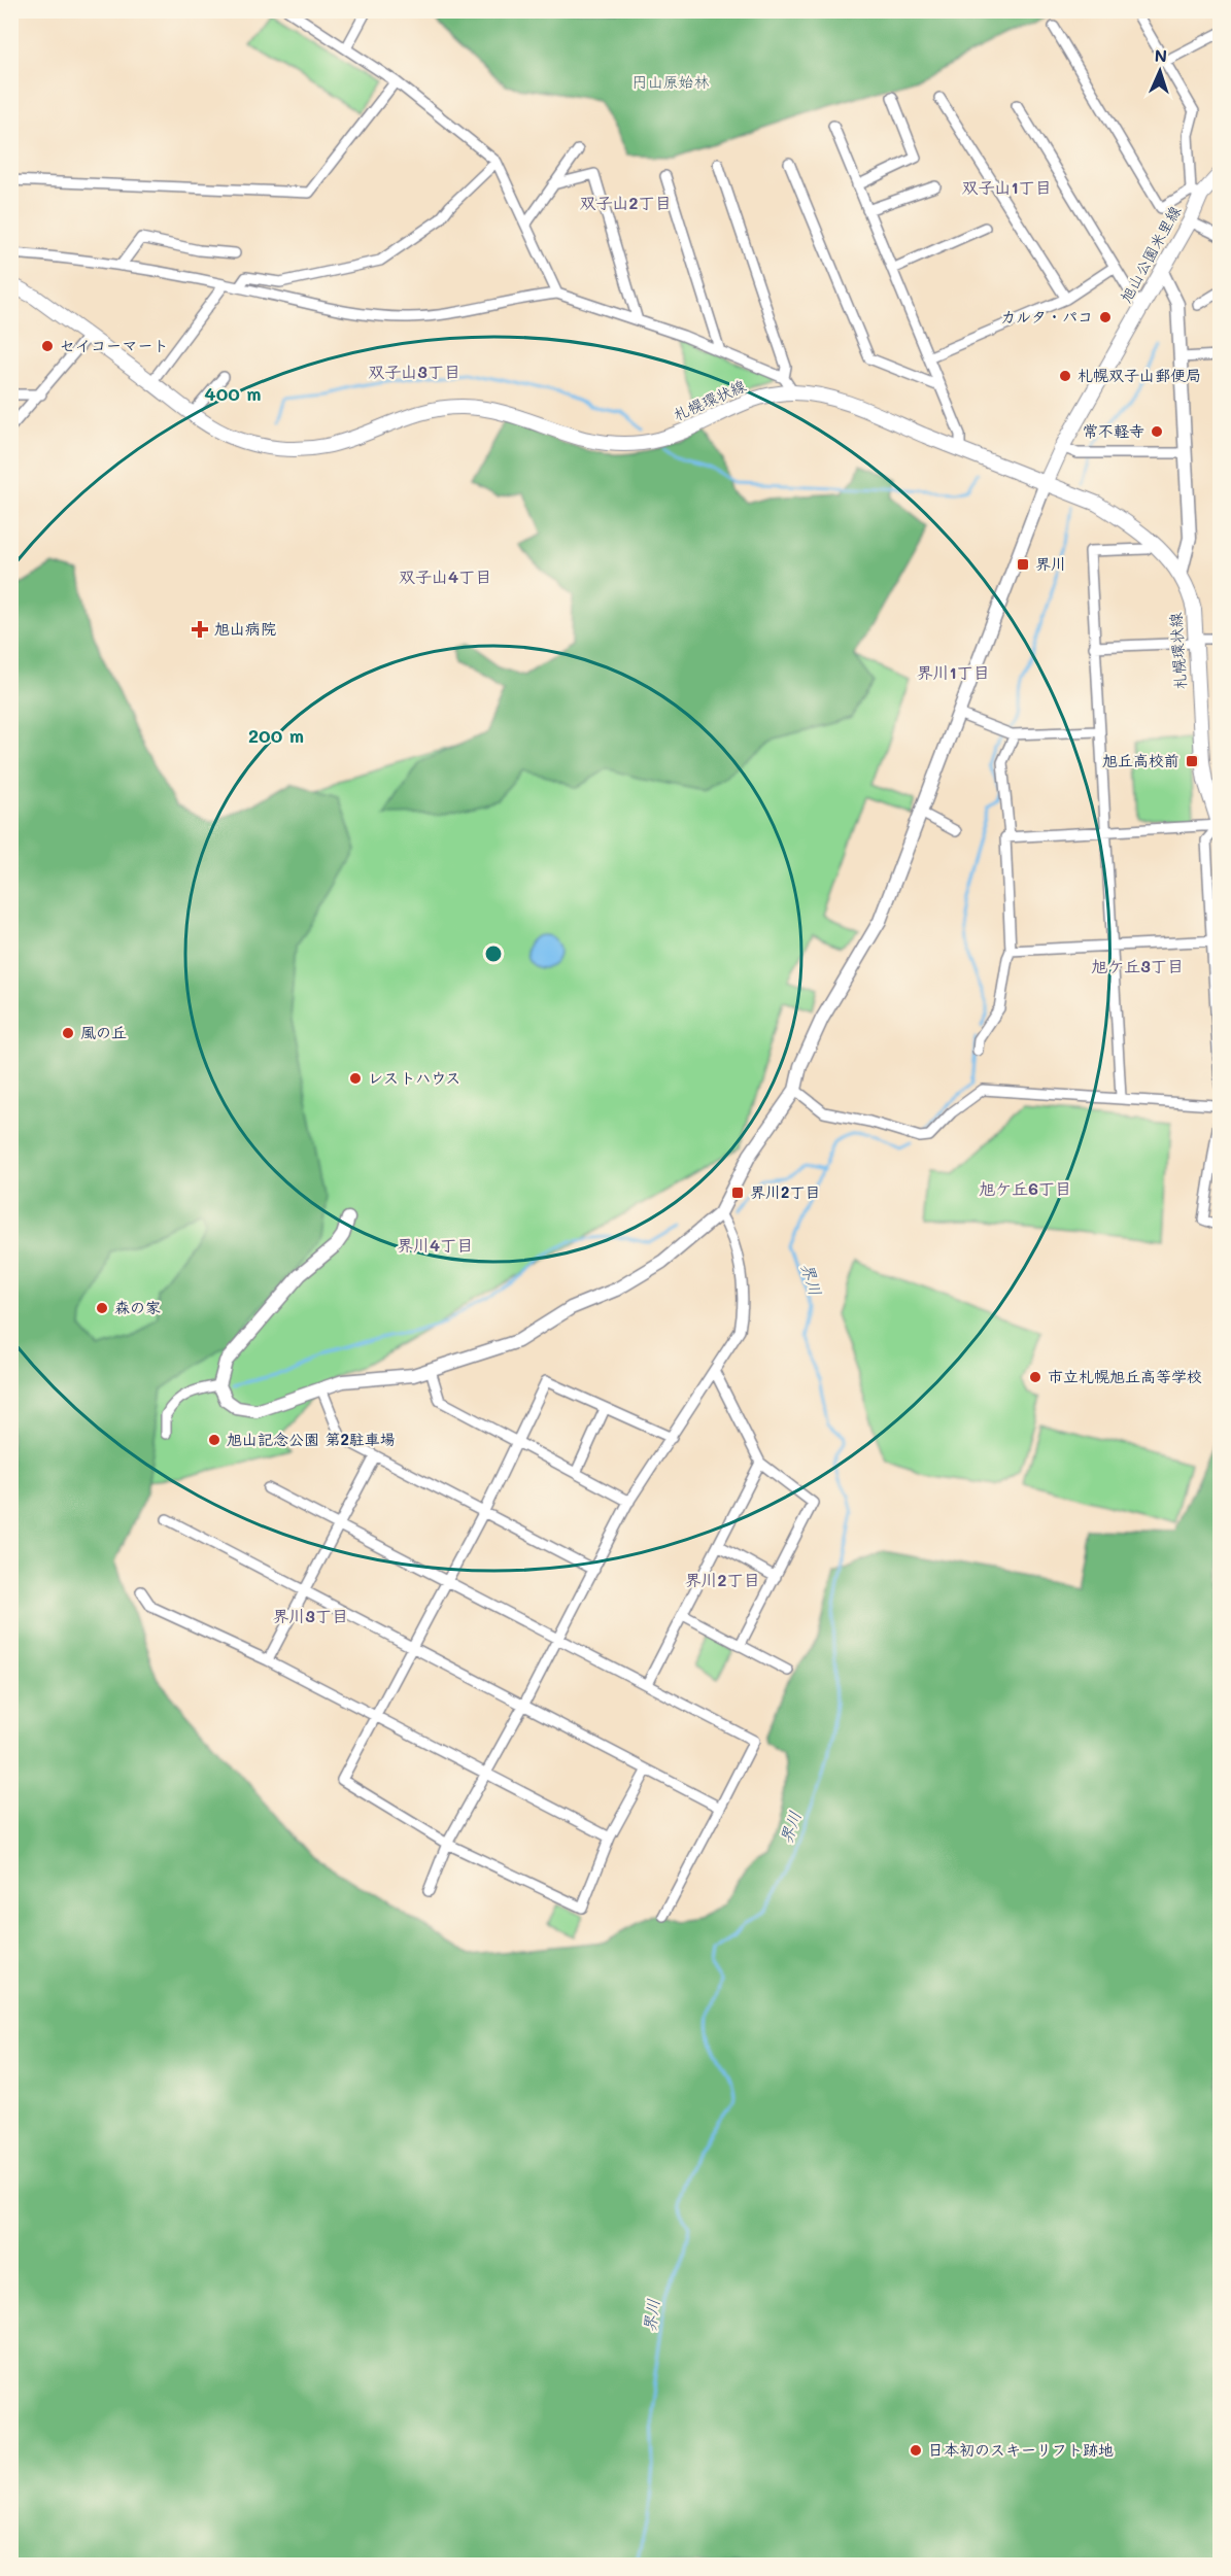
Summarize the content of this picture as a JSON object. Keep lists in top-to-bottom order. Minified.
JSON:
{"streets":{"main road":["旭山公園米里線","札幌環状線"]},"crossings":[["旭山公園米里線","札幌環状線"]],"districts":["双子山1丁目","双子山2丁目","双子山3丁目","双子山4丁目","界川1丁目","旭ケ丘3丁目","旭ケ丘6丁目","界川4丁目","界川2丁目","界川3丁目"],"water":["界川"],"parks":["円山原始林"],"places":{"other":["カルタ・パコ","セイコーマート","札幌双子山郵便局","常不軽寺","風の丘","レストハウス","森の家","市立札幌旭丘高等学校","旭山記念公園 第2駐車場","日本初のスキーリフト跡地"],"transit":["界川","旭丘高校前","界川2丁目"],"health":["旭山病院"]},"north":"top","rings":["400 m","200 m"]}
